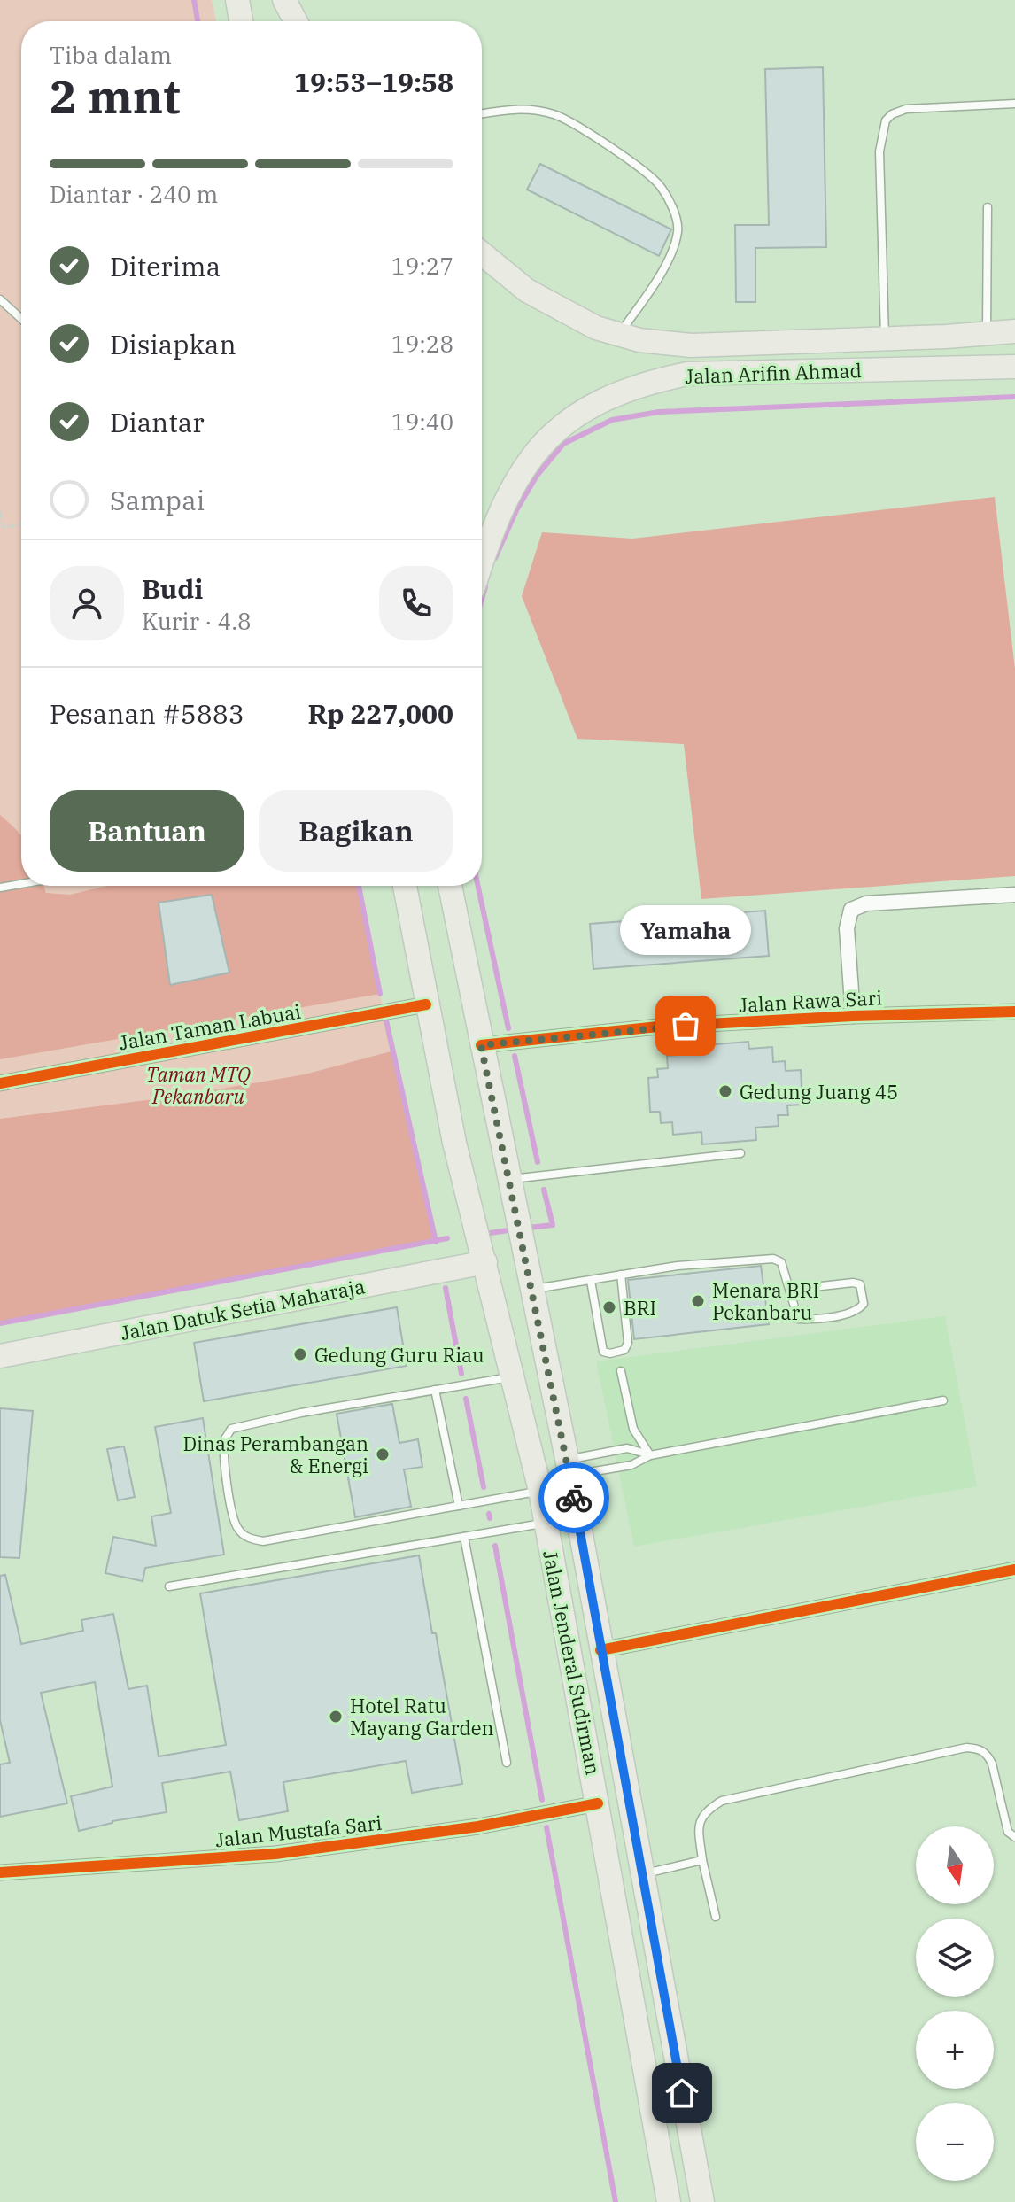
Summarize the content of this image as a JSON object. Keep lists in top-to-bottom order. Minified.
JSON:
{"streets":{"main road":["Jalan Arifin Ahmad","Jalan Datuk Setia Maharaja","Jalan Jenderal Sudirman"],"street":["Jalan Rawa Sari","Jalan Taman Labuai","Jalan Mustafa Sari"]},"crossings":[["Jalan Rawa Sari","Jalan Jenderal Sudirman"],["Jalan Taman Labuai","Jalan Jenderal Sudirman"],["Jalan Datuk Setia Maharaja","Jalan Jenderal Sudirman"],["Jalan Jenderal Sudirman","Jalan Mustafa Sari"]],"parks":["Taman MTQ Pekanbaru"],"places":["Yamaha","Gedung Juang 45","Menara BRI Pekanbaru","BRI","Gedung Guru Riau","Dinas Perambangan & Energi","Hotel Ratu Mayang Garden"],"north":"bottom","page":{"heading":["2 mnt","Tiba dalam","19:53–19:58"],"panel":["Budi","Kurir · 4.8","Pesanan #5883","Rp 227,000"],"bar":"Diantar · 240 m","list":[["Diterima","19:27"],["Disiapkan","19:28"],["Diantar","19:40"],"Sampai"],"buttons":["Bantuan","Bagikan"],"bubble":"Yamaha","map_buttons":["+","−"]}}
